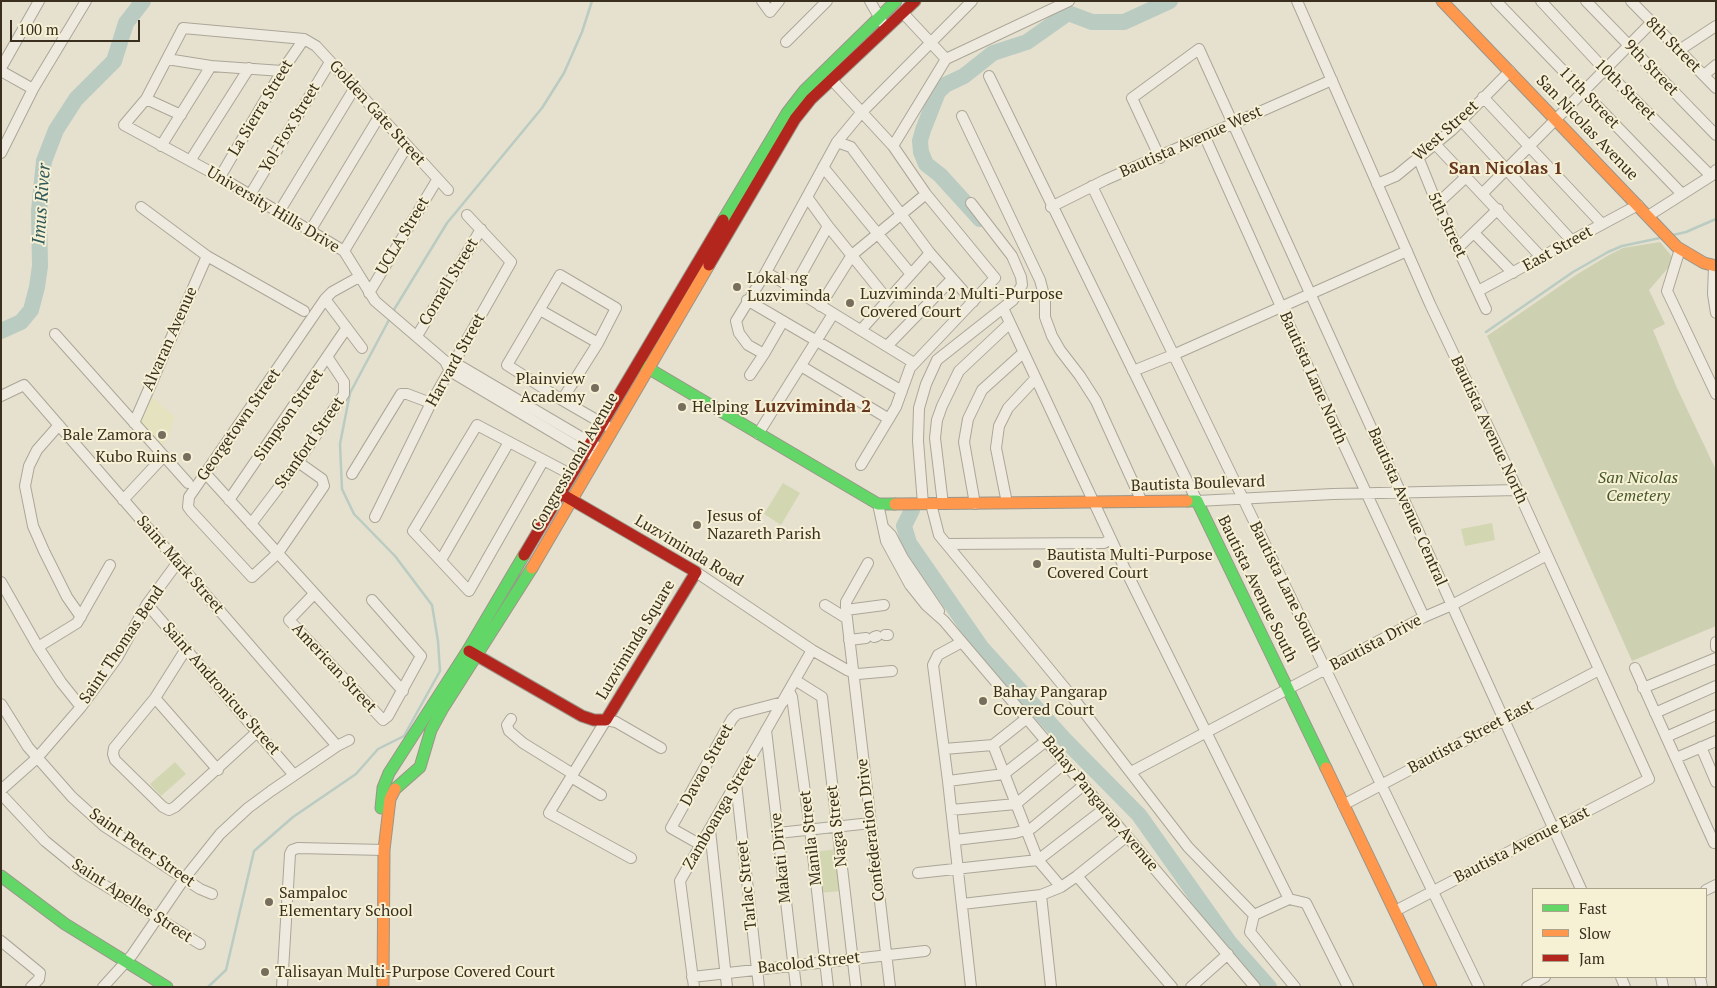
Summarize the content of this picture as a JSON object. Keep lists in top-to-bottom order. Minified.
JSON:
{"streets":{"main road":["San Nicolas Avenue","Congressional Avenue","Bautista Boulevard","Luzviminda Road","Bautista Avenue South","Luzviminda Square"],"street":["8th Street","9th Street","10th Street","11th Street","La Sierra Street","Golden Gate Street","Yol-Fox Street","West Street","Bautista Avenue West","University Hills Drive","5th Street","UCLA Street","East Street","Cornell Street","Alvaran Avenue","Harvard Street","Bautista Lane North","Simpson Street","Georgetown Street","Bautista Avenue North","Stanford Street","Bautista Avenue Central","Saint Mark Street","Bautista Lane South","Bautista Drive","Saint Thomas Bend","American Street","Saint Andronicus Street","Bautista Street East","Davao Street","Bahay Pangarap Avenue","Zamboanga Street","Naga Street","Confederation Drive","Manila Street","Bautista Avenue East","Saint Peter Street","Makati Drive","Tarlac Street","Saint Apelles Street","Bacolod Street"]},"crossings":[["La Sierra Street","Golden Gate Street"],["La Sierra Street","University Hills Drive"],["Golden Gate Street","Yol-Fox Street"],["Golden Gate Street","UCLA Street"],["Yol-Fox Street","University Hills Drive"],["San Nicolas Avenue","West Street"],["San Nicolas Avenue","East Street"],["West Street","5th Street"],["West Street","Bautista Avenue North"],["Bautista Avenue West","Bautista Lane North"],["Bautista Avenue West","Bautista Avenue North"],["Bautista Avenue West","Bautista Avenue Central"],["Bautista Avenue West","Bautista Lane South"],["Bautista Avenue West","Bautista Avenue South"],["University Hills Drive","UCLA Street"],["University Hills Drive","Cornell Street"],["University Hills Drive","Harvard Street"],["University Hills Drive","Georgetown Street"],["University Hills Drive","Congressional Avenue"],["5th Street","East Street"],["Cornell Street","Harvard Street"],["Bautista Lane North","Bautista Boulevard"],["Bautista Lane North","Bautista Drive"],["Simpson Street","Stanford Street"],["Bautista Avenue North","Bautista Boulevard"],["Bautista Avenue North","Bautista Drive"],["Bautista Avenue North","Bautista Street East"],["Bautista Avenue North","Bautista Avenue East"],["Congressional Avenue","Luzviminda Road"],["Congressional Avenue","Luzviminda Square"],["Bautista Boulevard","Bautista Avenue Central"],["Bautista Boulevard","Bautista Lane South"],["Bautista Boulevard","Bautista Avenue South"],["Bautista Boulevard","Bahay Pangarap Avenue"],["Bautista Avenue Central","Bautista Drive"],["Bautista Avenue Central","Bautista Street East"],["Bautista Avenue Central","Bautista Avenue East"],["Luzviminda Road","Luzviminda Square"],["Luzviminda Road","Zamboanga Street"],["Saint Mark Street","Saint Thomas Bend"],["Bautista Lane South","Bautista Drive"],["Bautista Lane South","Bautista Street East"],["Bautista Lane South","Bautista Avenue East"],["Bautista Avenue South","Bautista Drive"],["Bautista Avenue South","Bautista Street East"],["Bautista Avenue South","Bautista Avenue East"],["Saint Thomas Bend","Saint Andronicus Street"],["Saint Thomas Bend","Saint Peter Street"],["Saint Thomas Bend","Saint Apelles Street"],["Davao Street","Zamboanga Street"],["Zamboanga Street","Naga Street"],["Zamboanga Street","Manila Street"],["Zamboanga Street","Makati Drive"],["Zamboanga Street","Tarlac Street"],["Zamboanga Street","Bacolod Street"],["Naga Street","Bacolod Street"],["Confederation Drive","Bacolod Street"],["Manila Street","Bacolod Street"],["Makati Drive","Bacolod Street"],["Tarlac Street","Bacolod Street"]],"districts":["San Nicolas 1","Luzviminda 2"],"water":["Imus River"],"parks":["San Nicolas Cemetery"],"places":["Lokal ng Luzviminda","Luzviminda 2 Multi-Purpose Covered Court","Plainview Academy","Helping","Bale Zamora","Kubo Ruins","Jesus of Nazareth Parish","Bautista Multi-Purpose Covered Court","Bahay Pangarap Covered Court","Sampaloc Elementary School","Talisayan Multi-Purpose Covered Court"],"legend":["Fast","Slow","Jam"],"scale_bar":"100 m"}
